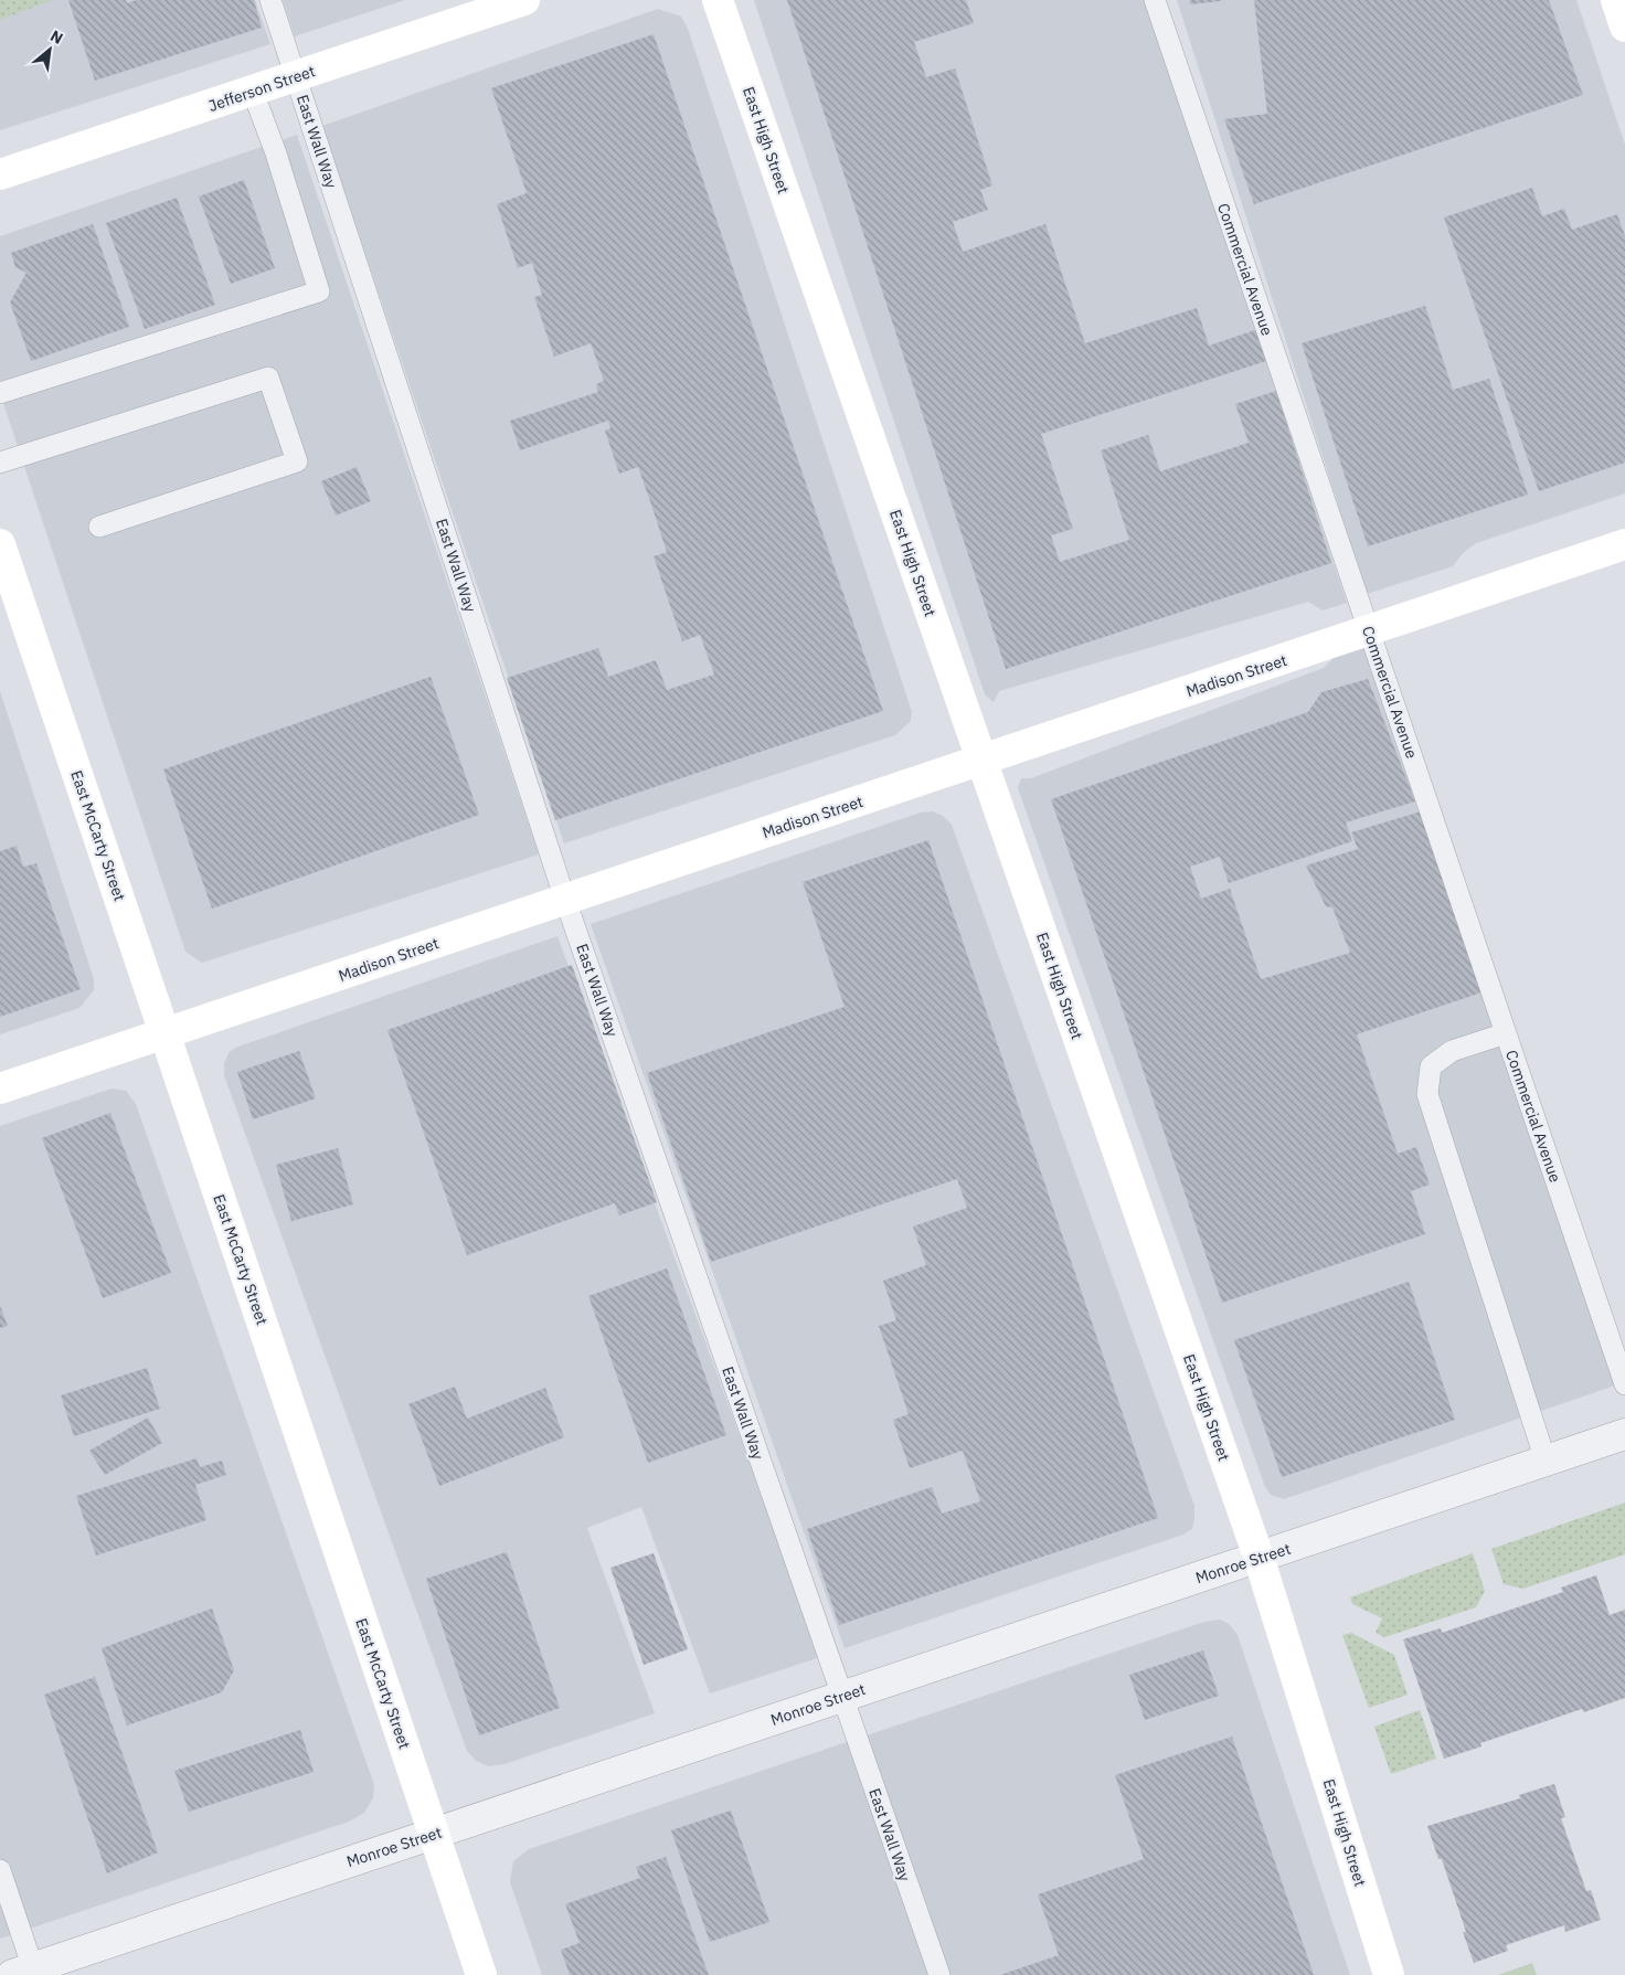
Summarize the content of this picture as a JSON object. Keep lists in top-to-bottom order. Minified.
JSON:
{"streets":{"main road":["Jefferson Street","East High Street","Madison Street","East McCarty Street"],"street":["Monroe Street"],"lane":["East Wall Way","Commercial Avenue"]},"crossings":[["Jefferson Street","East Wall Way"],["East High Street","Madison Street"],["East High Street","Monroe Street"],["East Wall Way","Madison Street"],["East Wall Way","Monroe Street"],["Commercial Avenue","Madison Street"],["Madison Street","East McCarty Street"],["East McCarty Street","Monroe Street"]],"north":"top right"}
